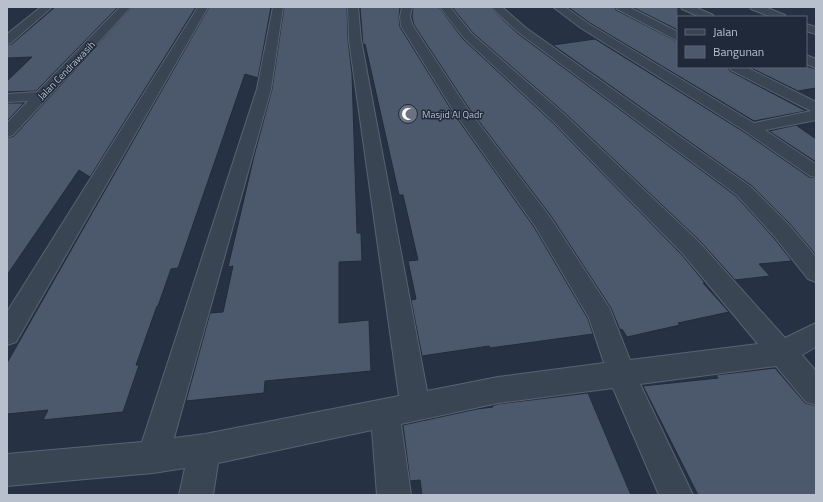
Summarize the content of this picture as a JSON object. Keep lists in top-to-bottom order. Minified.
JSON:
{"streets":{"street":["Jalan Cendrawasih"]},"places":{"mosque":["Masjid Al Qadr"]},"legend":["Jalan","Bangunan"]}
